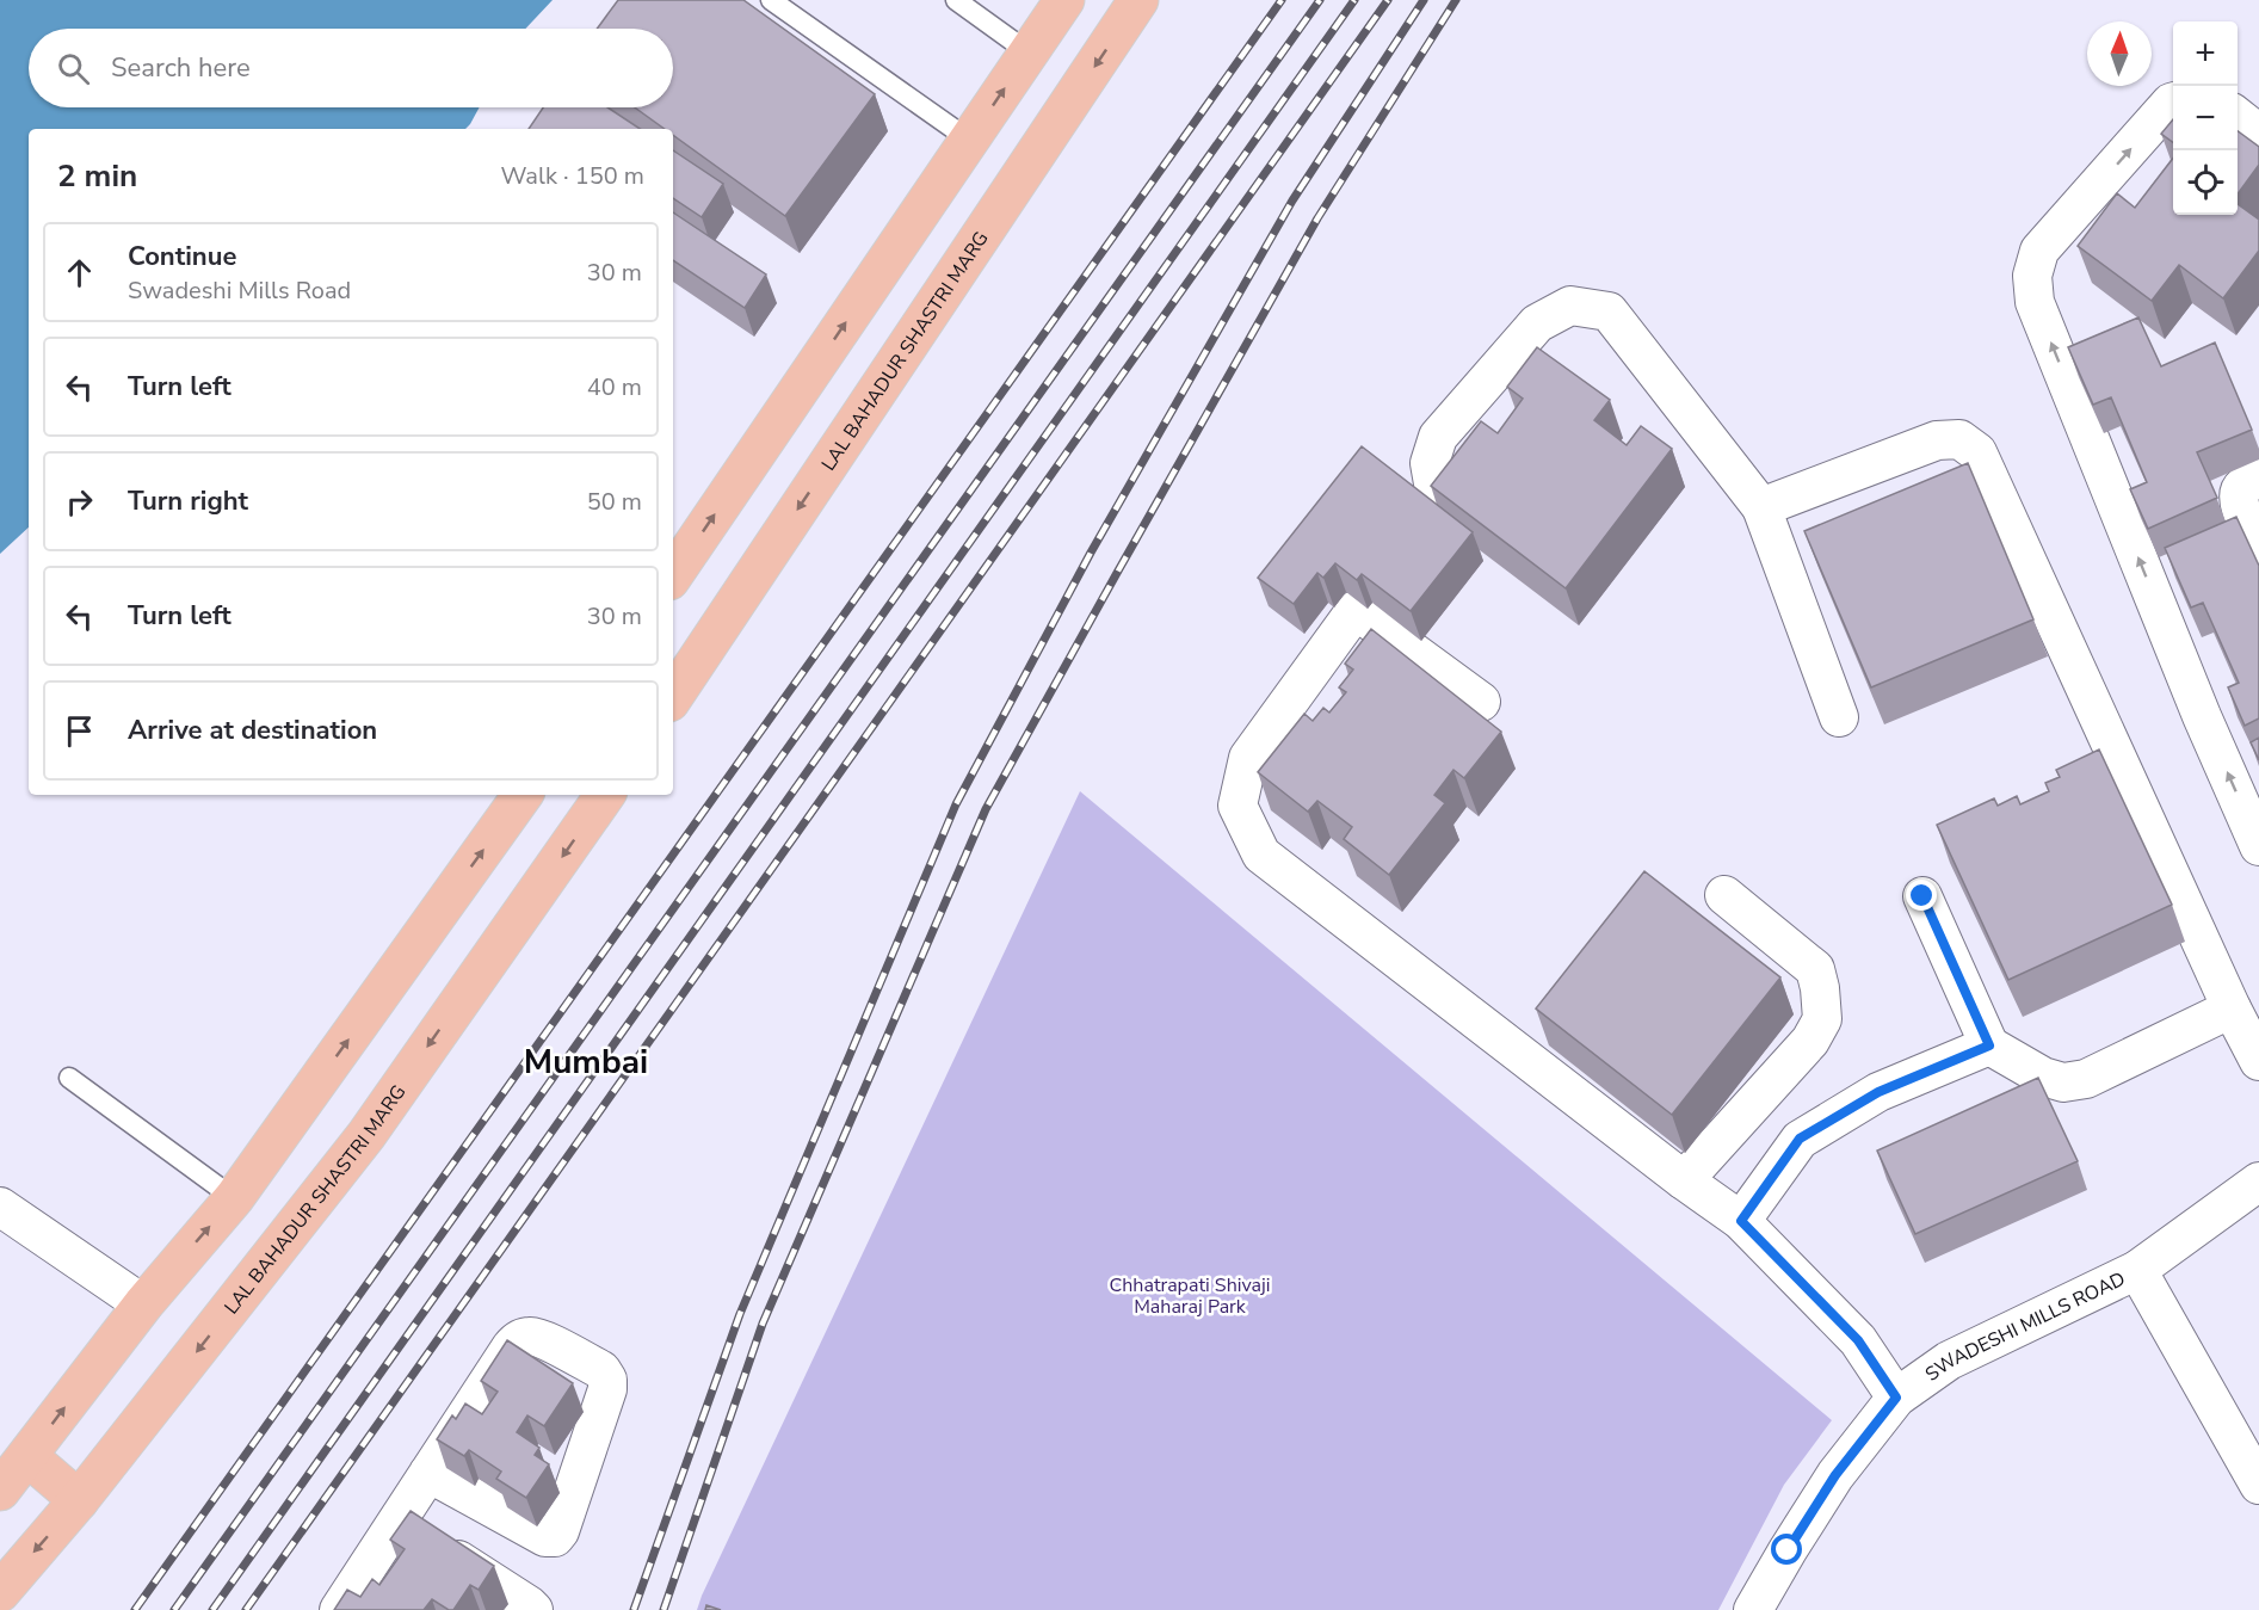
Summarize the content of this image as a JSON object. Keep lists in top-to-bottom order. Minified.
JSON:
{"streets":{"main road":["LAL BAHADUR SHASTRI MARG"],"street":["SWADESHI MILLS ROAD"]},"districts":["Mumbai"],"parks":["Chhatrapati Shivaji Maharaj Park"],"north":"top","page":{"map_buttons":["+","−"],"search":"Search here","heading":["2 min","Walk · 150 m"],"list":[["Continue","Swadeshi Mills Road","30 m"],["Turn left","40 m"],["Turn right","50 m"],["Turn left","30 m"],"Arrive at destination"]}}
